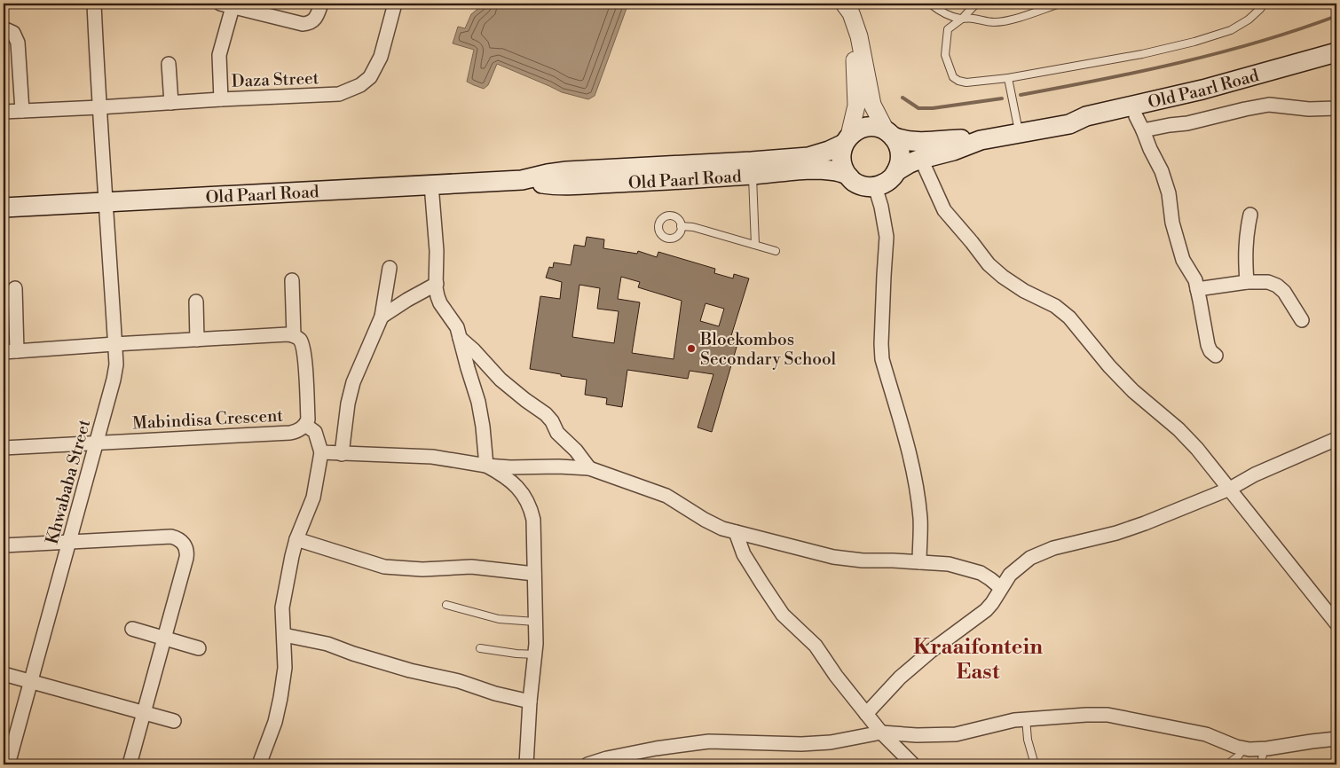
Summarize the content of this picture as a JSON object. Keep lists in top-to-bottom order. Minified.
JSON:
{"streets":{"main road":["Old Paarl Road"],"street":["Daza Street","Mabindisa Crescent","Khwababa Street"]},"crossings":[["Daza Street","Khwababa Street"],["Old Paarl Road","Khwababa Street"],["Mabindisa Crescent","Khwababa Street"]],"districts":["Kraaifontein East"],"places":["Bloekombos Secondary School"]}
